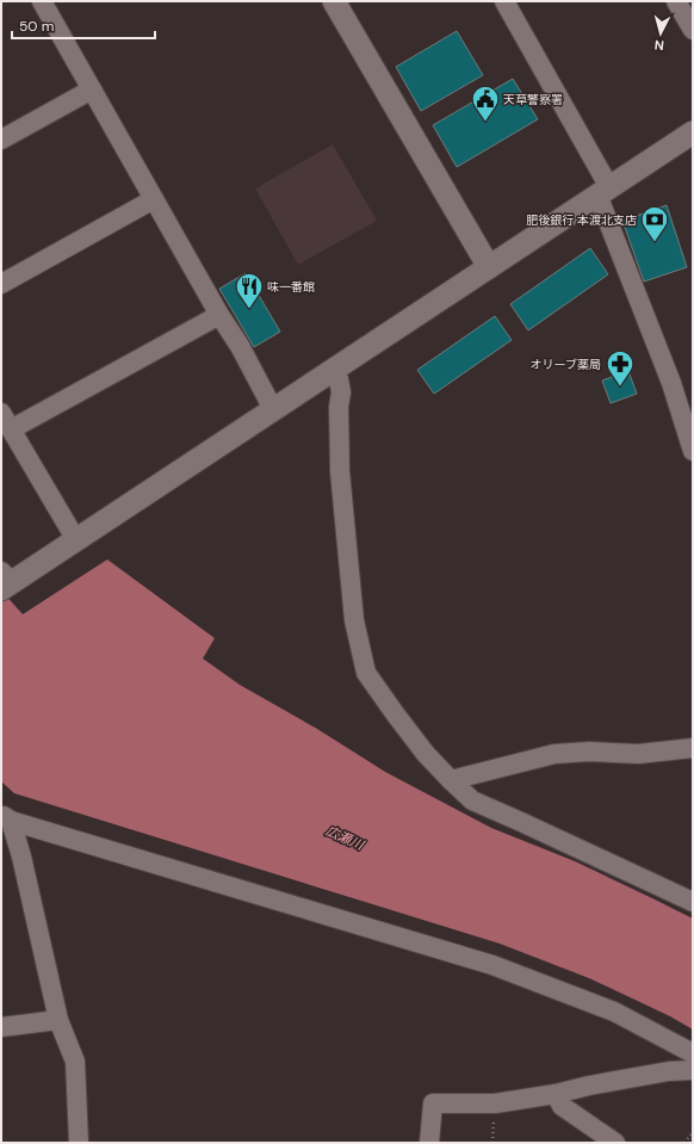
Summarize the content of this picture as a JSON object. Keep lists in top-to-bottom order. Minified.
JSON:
{"water":["広瀬川"],"places":{"public building":["天草警察署"],"bank":["肥後銀行 本渡北支店"],"restaurant":["味一番館"],"pharmacy":["オリーブ薬局"]},"scale_bar":"50 m","north":"bottom"}
